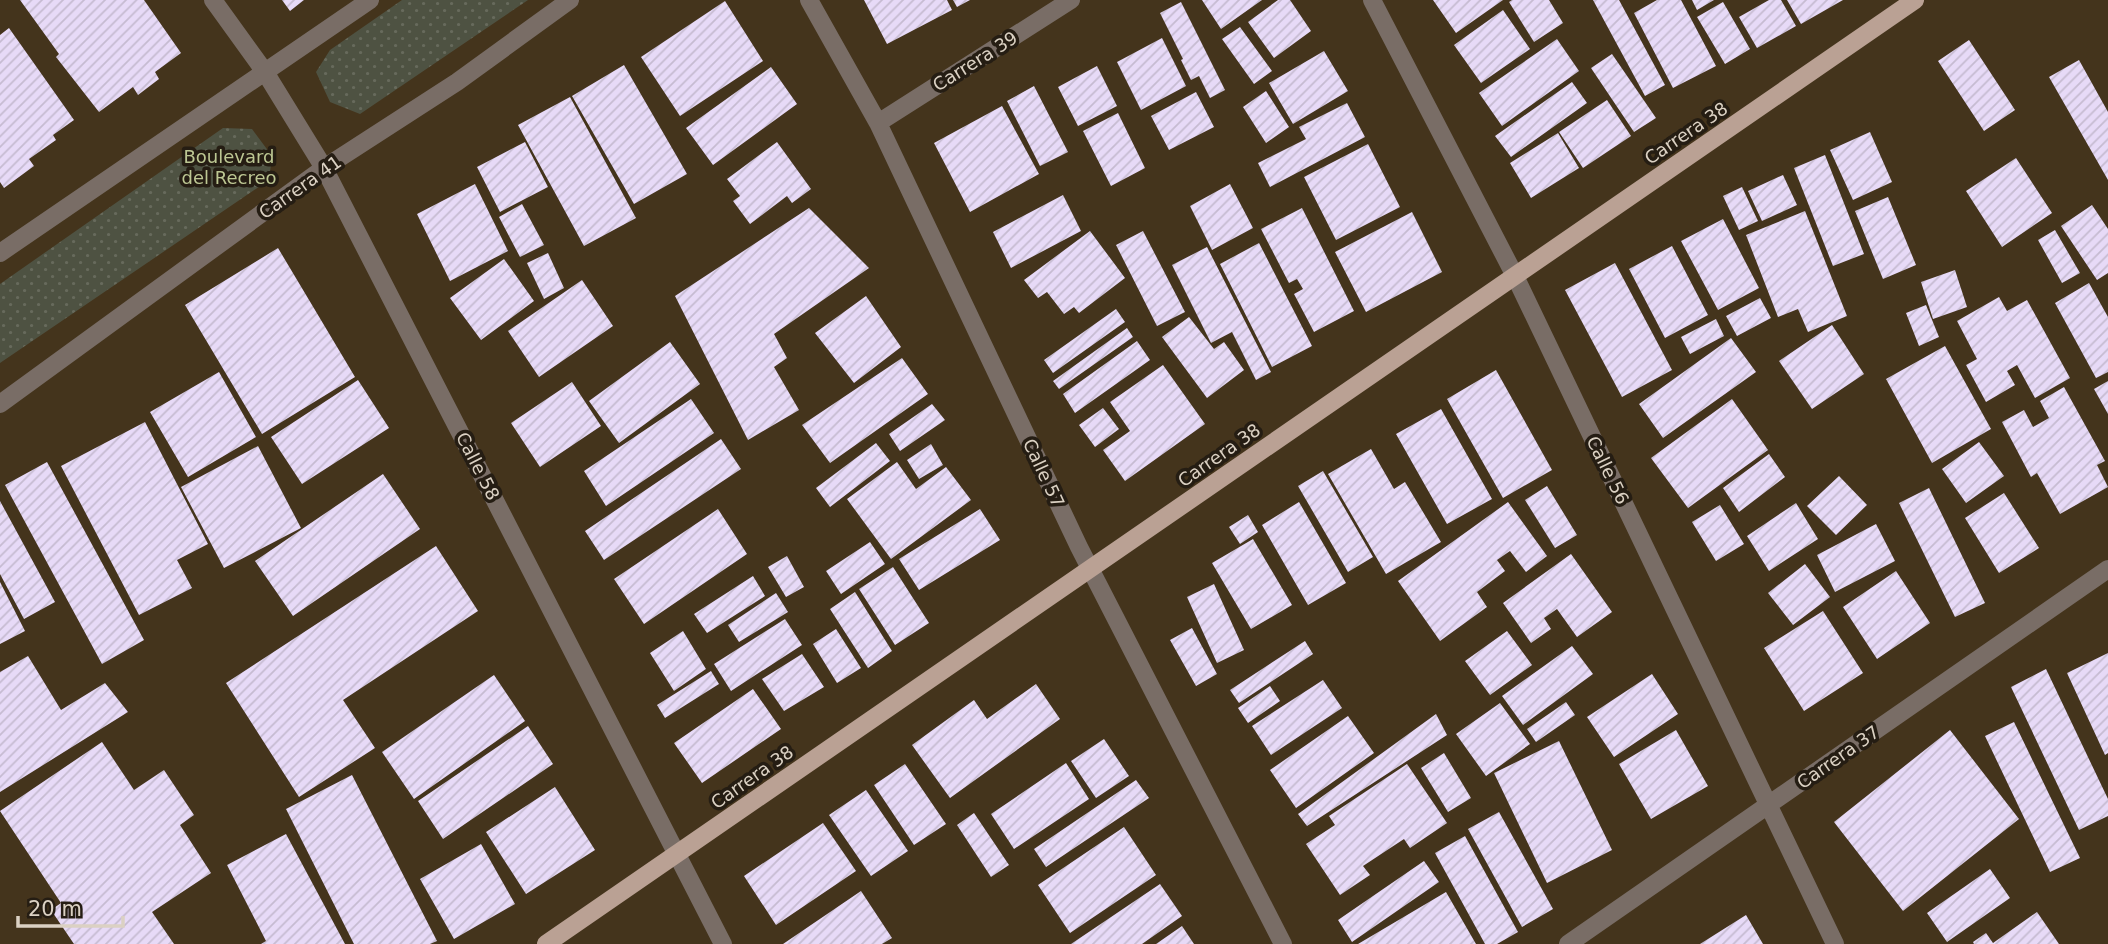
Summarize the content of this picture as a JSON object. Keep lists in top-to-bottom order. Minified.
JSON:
{"streets":{"main road":["Carrera 38"],"street":["Carrera 39","Carrera 41","Calle 58","Calle 56","Calle 57","Carrera 37"]},"crossings":[["Carrera 39","Calle 57"],["Carrera 38","Calle 58"],["Carrera 38","Calle 56"],["Carrera 38","Calle 57"],["Carrera 41","Calle 58"],["Calle 56","Carrera 37"]],"parks":["Boulevard del Recreo"],"scale_bar":"20 m"}
